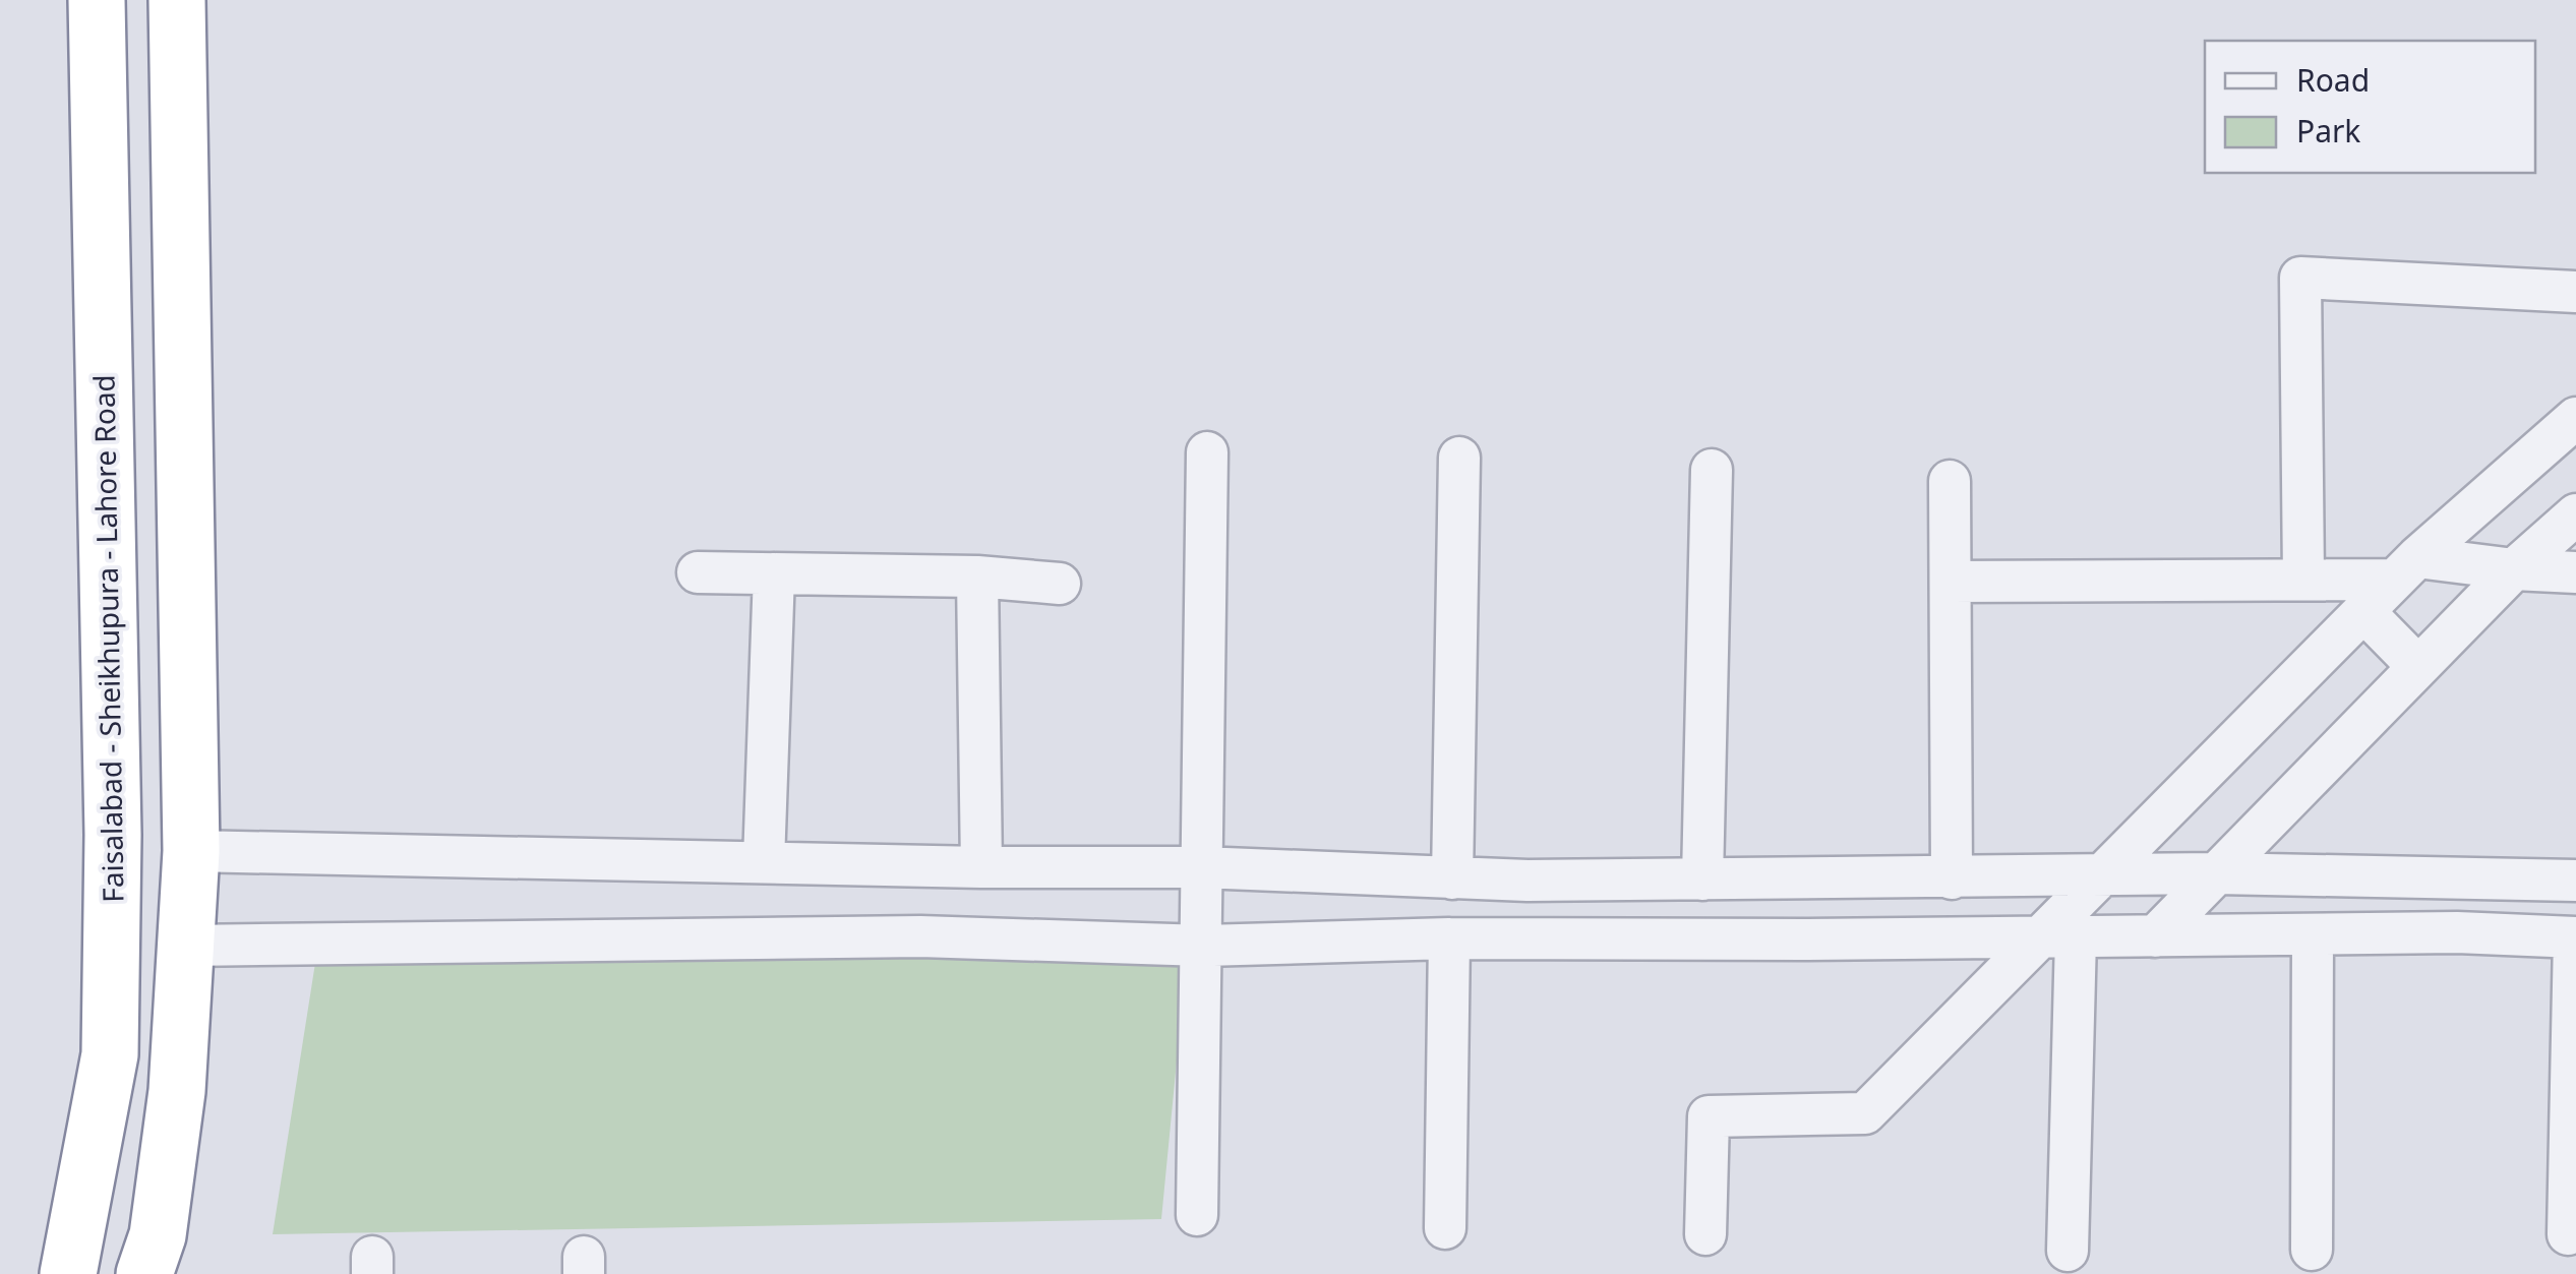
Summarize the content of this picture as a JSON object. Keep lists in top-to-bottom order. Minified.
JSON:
{"streets":{"highway":["Faisalabad - Sheikhupura - Lahore Road"]},"legend":["Road","Park"]}
